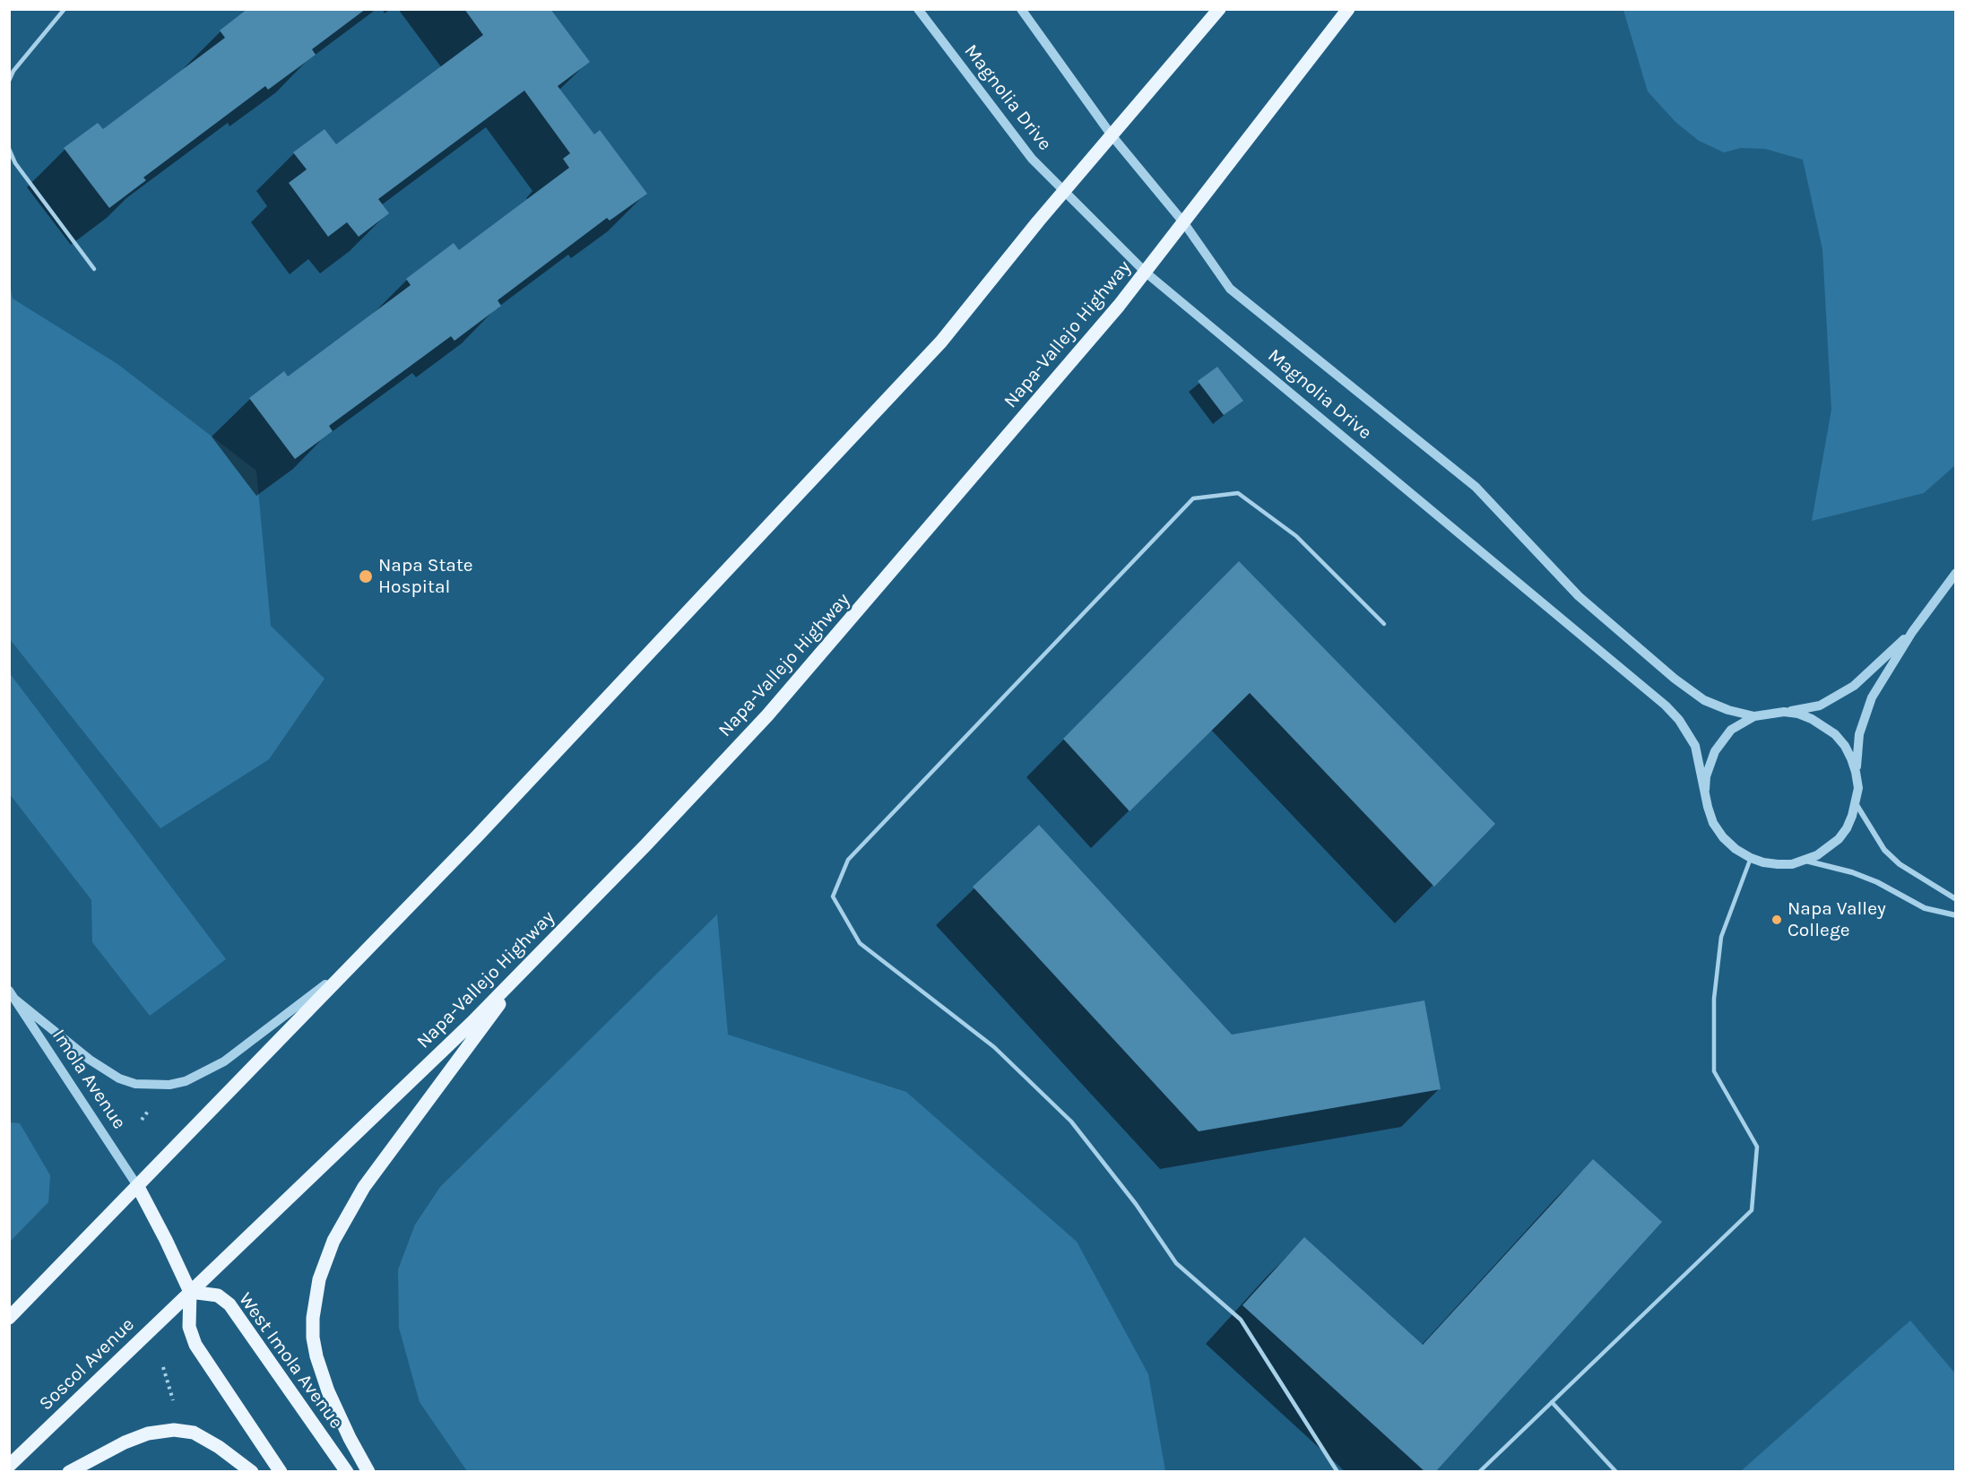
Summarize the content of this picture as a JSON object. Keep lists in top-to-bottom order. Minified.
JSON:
{"streets":{"main road":["Napa-Vallejo Highway","West Imola Avenue","Soscol Avenue"],"street":["Magnolia Drive","Imola Avenue"]},"crossings":[["Magnolia Drive","Napa-Vallejo Highway"],["Napa-Vallejo Highway","West Imola Avenue"],["Napa-Vallejo Highway","Soscol Avenue"],["West Imola Avenue","Soscol Avenue"]],"places":["Napa State Hospital","Napa Valley College"]}
